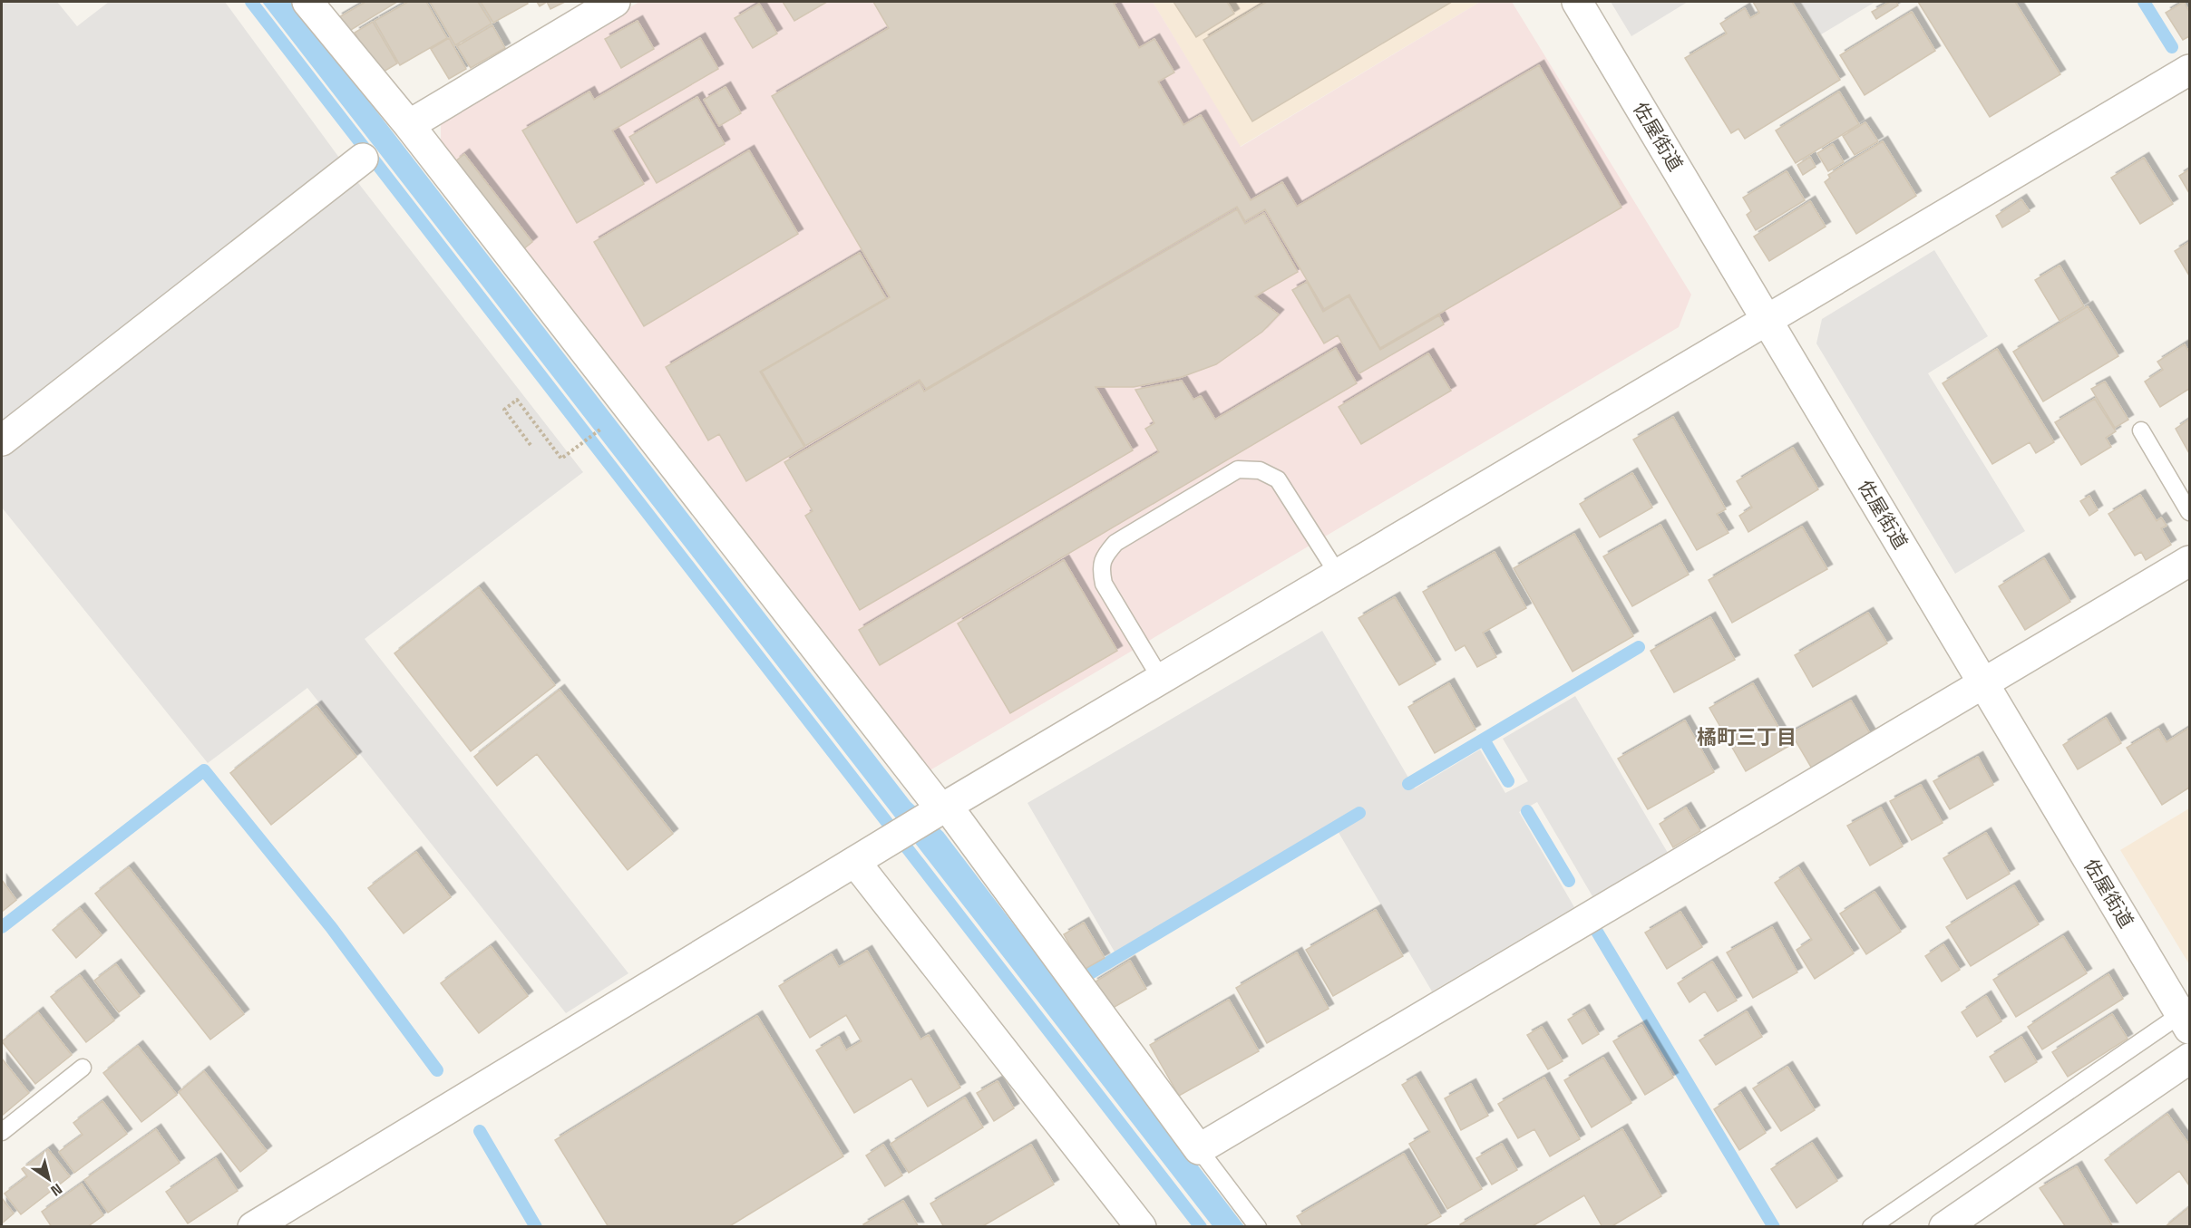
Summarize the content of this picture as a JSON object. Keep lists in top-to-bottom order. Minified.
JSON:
{"streets":{"street":["佐屋街道"]},"districts":["橘町三丁目"],"north":"bottom right"}
